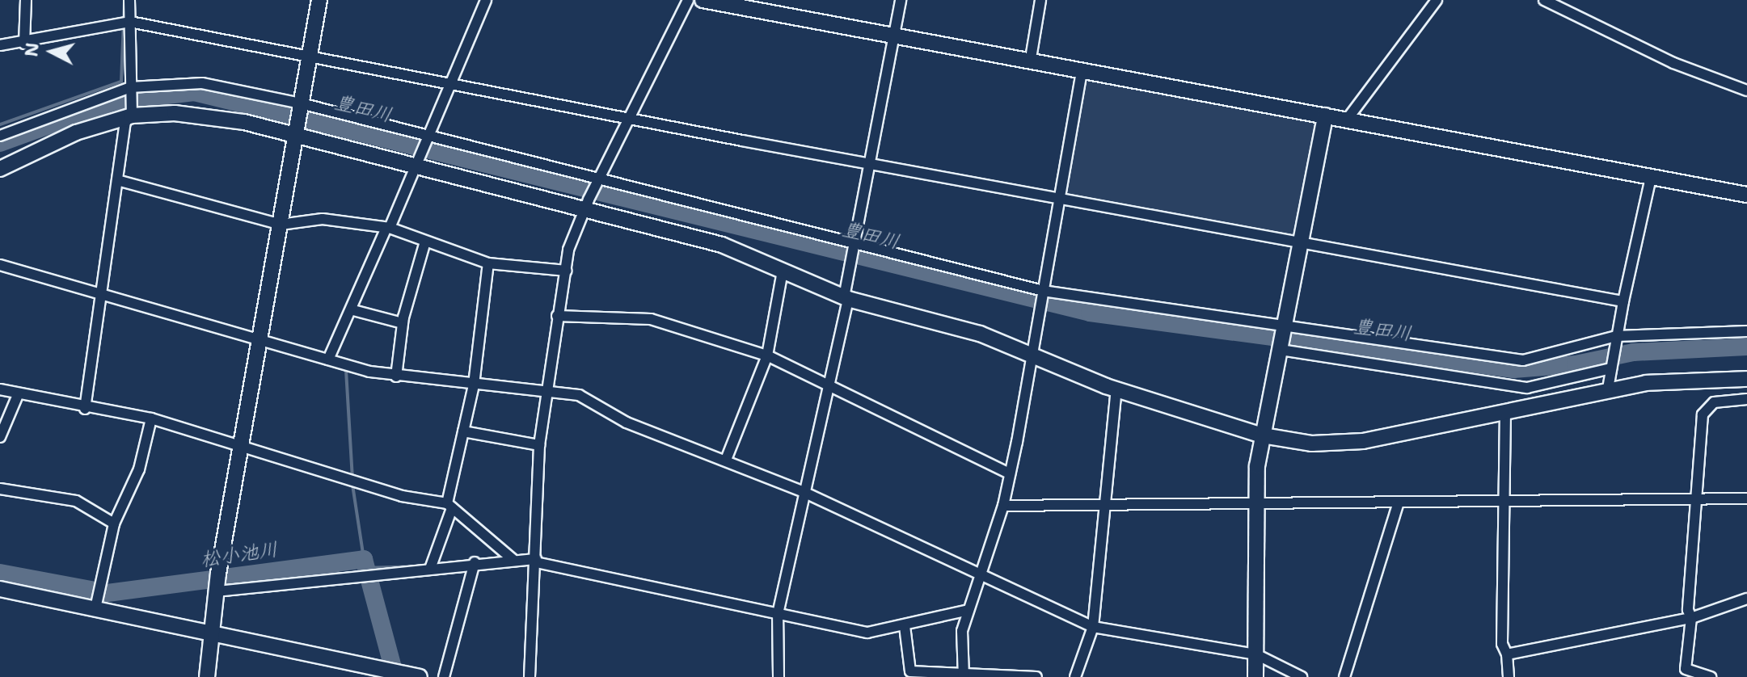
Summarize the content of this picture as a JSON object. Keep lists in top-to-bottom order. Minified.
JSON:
{"water":["豊田川","松小池川"],"north":"left"}
